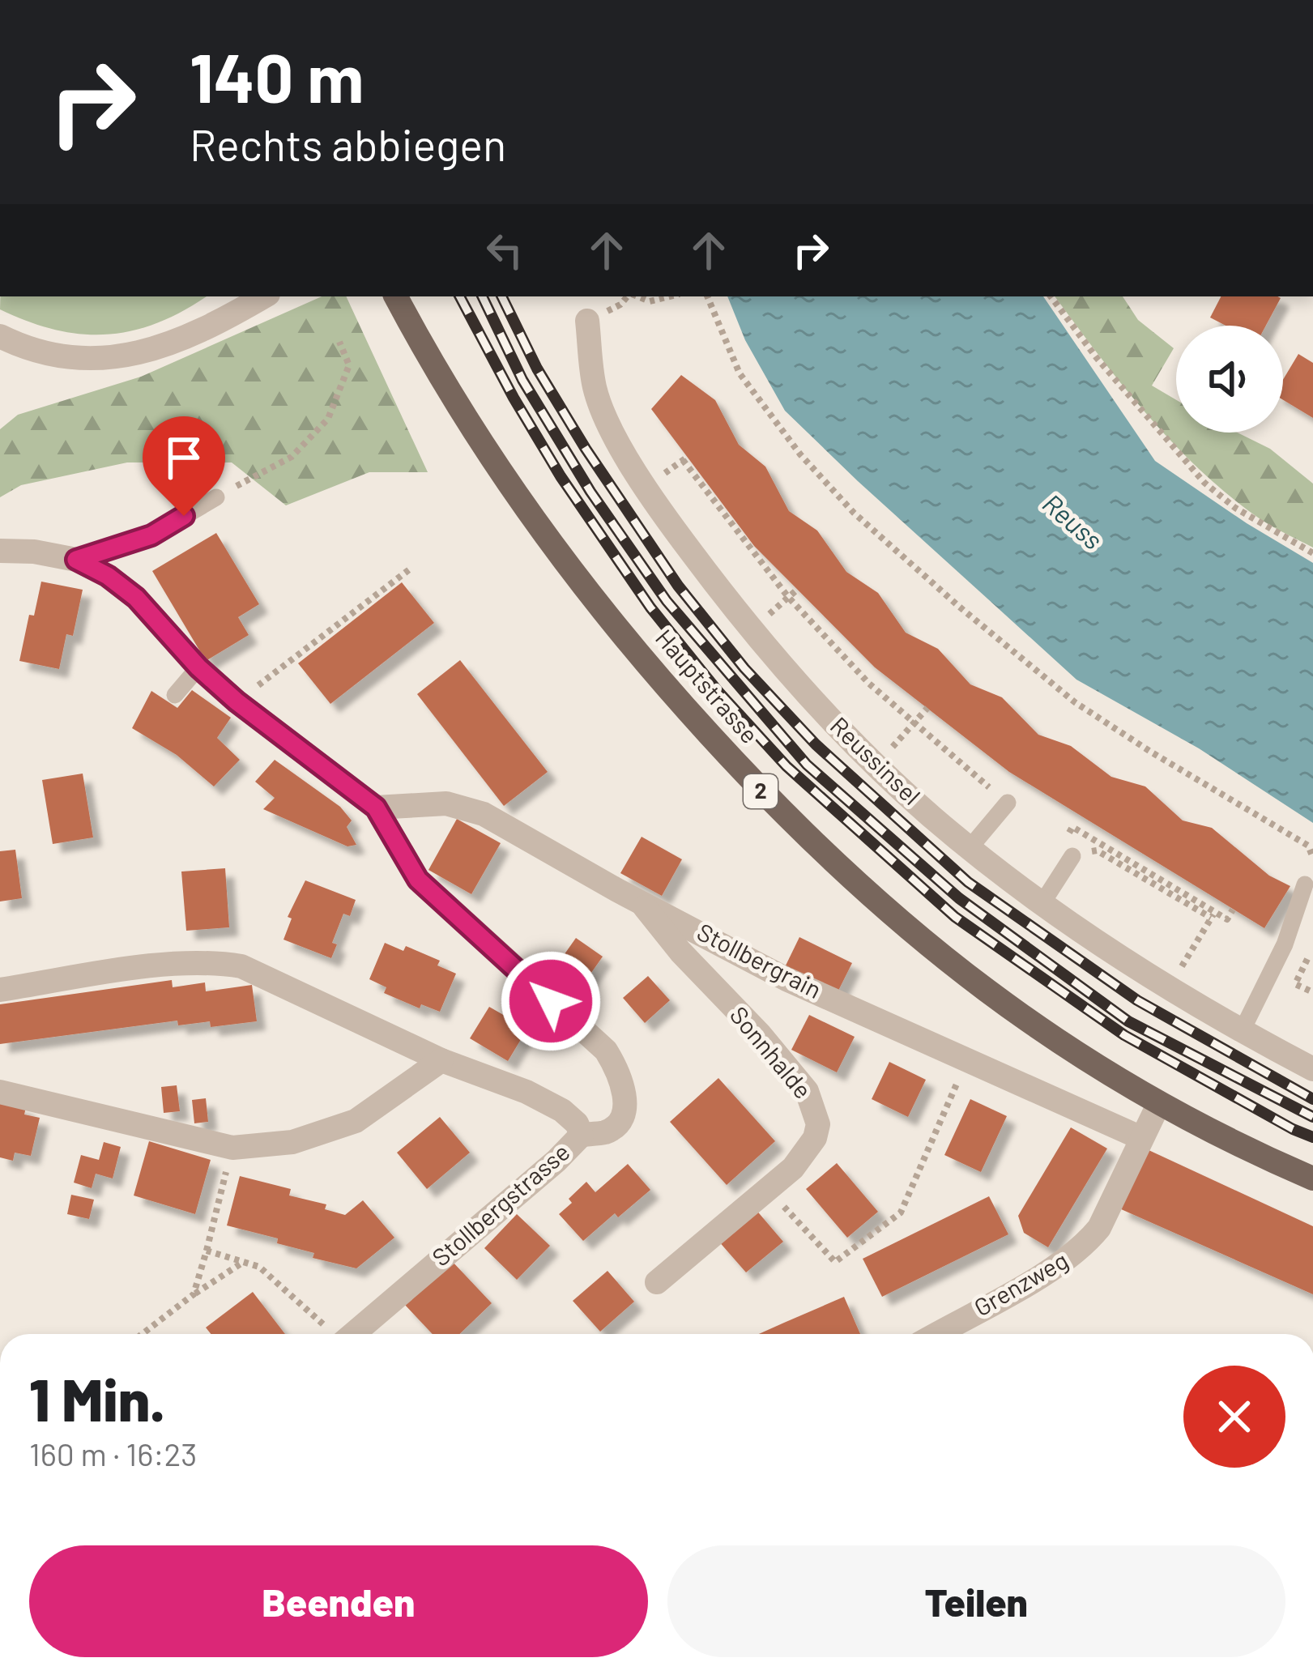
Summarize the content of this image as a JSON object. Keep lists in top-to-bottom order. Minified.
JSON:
{"streets":{"main road":["Hauptstrasse","2"],"street":["Reussinsel","Stollbergrain","Sonnhalde","Stollbergstrasse","Grenzweg"]},"crossings":[["Hauptstrasse","2"],["Hauptstrasse","Grenzweg"],["2","Grenzweg"],["Stollbergrain","Sonnhalde"],["Stollbergrain","Grenzweg"]],"water":["Reuss"],"page":{"turn":["140 m","Rechts abbiegen"],"heading":["1 Min.","160 m · 16:23"],"buttons":["Beenden","Teilen"]}}
